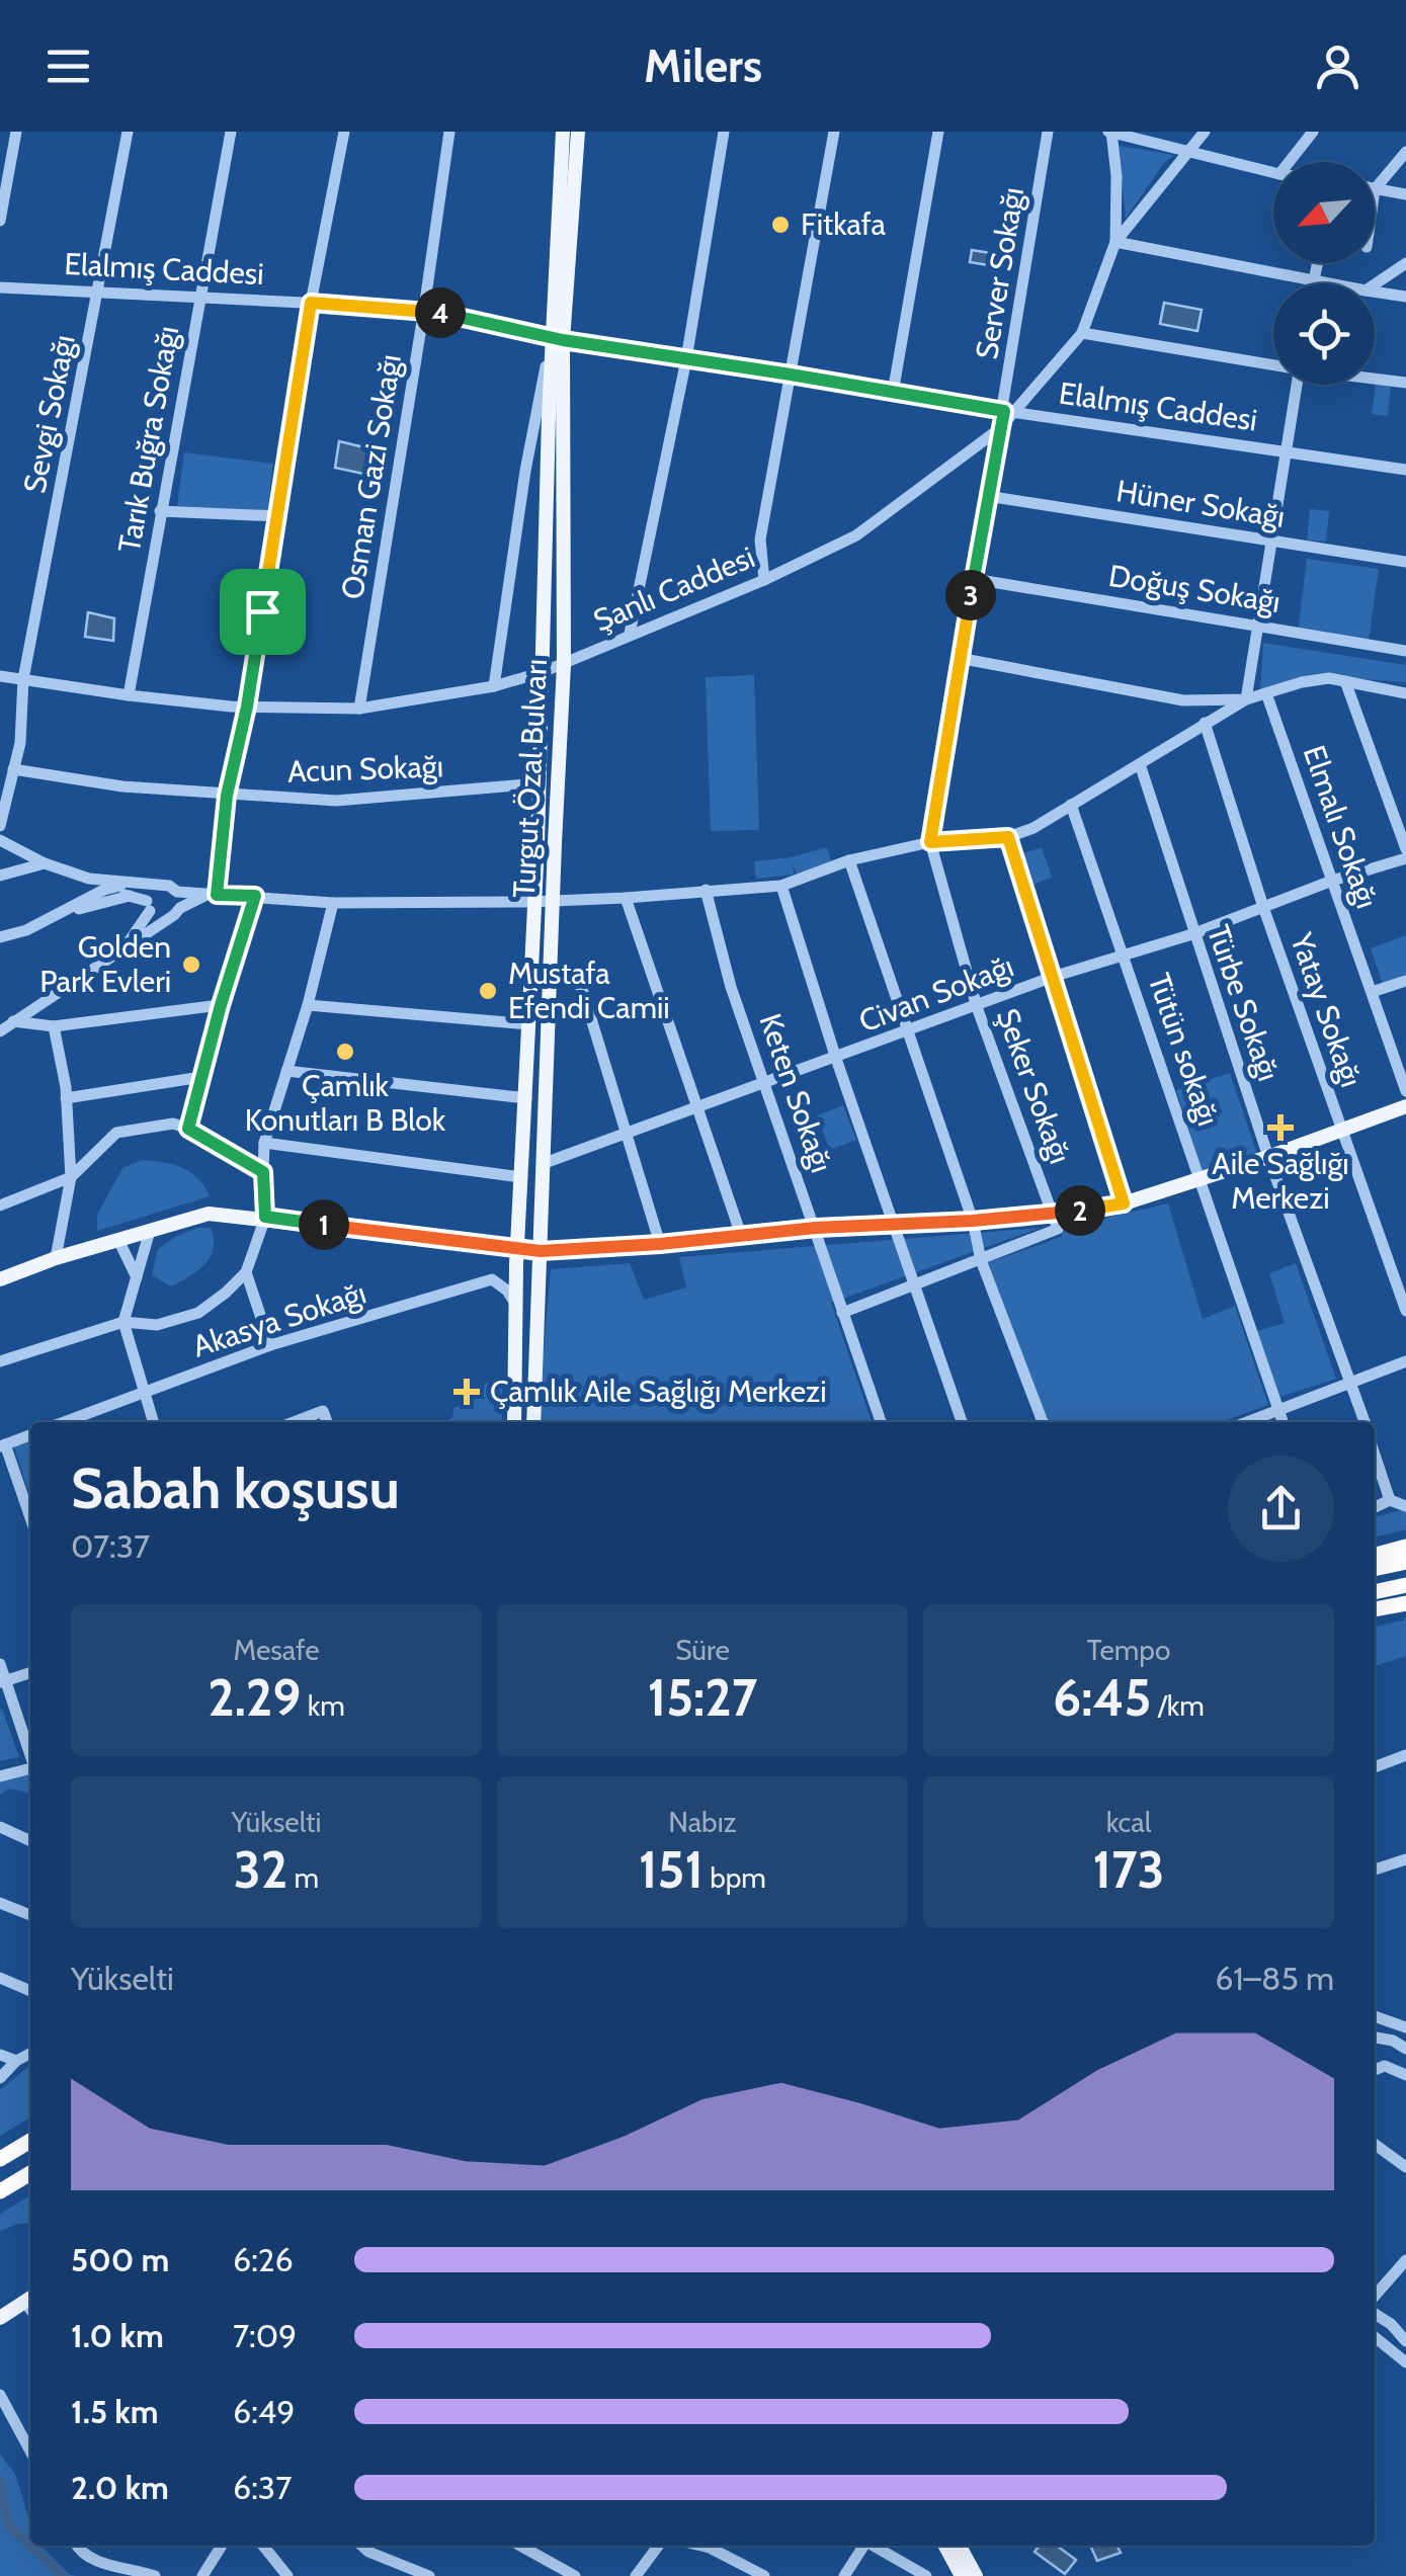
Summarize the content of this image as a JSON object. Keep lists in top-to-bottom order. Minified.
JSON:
{"streets":{"main road":["Turgut Özal Bulvarı"],"street":["Elalmış Caddesi","Server Sokağı","Sevgi Sokağı","Tarık Buğra Sokağı","Osman Gazi Sokağı","Hüner Sokağı","Şanlı Caddesi","Doğuş Sokağı","Acun Sokağı","Elmalı Sokağı","Civan Sokağı","Türbe Sokağı","Yatay Sokağı","Tütün sokağı","Şeker Sokağı","Keten Sokağı","Akasya Sokağı"]},"crossings":[["Elalmış Caddesi","Server Sokağı"],["Elalmış Caddesi","Sevgi Sokağı"],["Elalmış Caddesi","Tarık Buğra Sokağı"],["Elalmış Caddesi","Osman Gazi Sokağı"],["Elalmış Caddesi","Şanlı Caddesi"],["Elalmış Caddesi","Turgut Özal Bulvarı"],["Server Sokağı","Şanlı Caddesi"],["Sevgi Sokağı","Şanlı Caddesi"],["Sevgi Sokağı","Acun Sokağı"],["Tarık Buğra Sokağı","Şanlı Caddesi"],["Osman Gazi Sokağı","Şanlı Caddesi"],["Şanlı Caddesi","Turgut Özal Bulvarı"],["Acun Sokağı","Turgut Özal Bulvarı"],["Turgut Özal Bulvarı","Civan Sokağı"],["Turgut Özal Bulvarı","Akasya Sokağı"],["Elmalı Sokağı","Civan Sokağı"],["Civan Sokağı","Türbe Sokağı"],["Civan Sokağı","Yatay Sokağı"],["Civan Sokağı","Tütün sokağı"],["Civan Sokağı","Şeker Sokağı"],["Civan Sokağı","Keten Sokağı"]],"places":{"other":["Fitkafa","Golden Park Evleri","Mustafa Efendi Camii","Çamlık Konutları B Blok"],"health":["Aile Sağlığı Merkezi","Çamlık Aile Sağlığı Merkezi"]},"north":"bottom left","page":{"header":"Milers","pins":["4","3","2","1"],"heading":["Sabah koşusu","07:37"],"stats":[["Mesafe","2.29 km"],["Süre","15:27"],["Tempo","6:45 /km"],["Yükselti","32 m"],["Nabız","151 bpm"],["kcal","173"]],"chart":["Yükselti","61–85 m"],"list":[{"name":"500 m","note":"6:26"},{"name":"1.0 km","note":"7:09"},{"name":"1.5 km","note":"6:49"},{"name":"2.0 km","note":"6:37"}]}}
